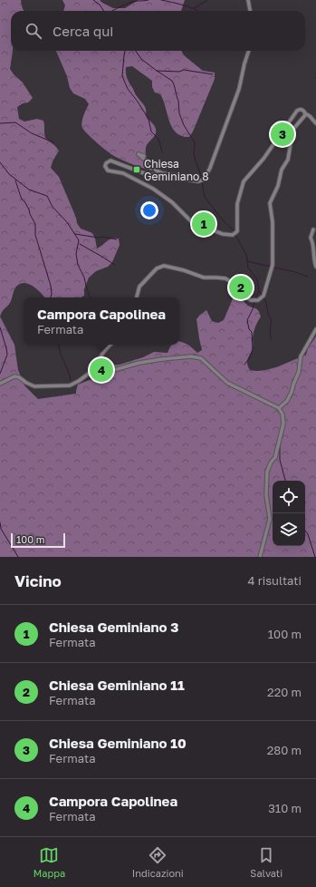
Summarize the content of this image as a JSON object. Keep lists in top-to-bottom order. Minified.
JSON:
{"places":{"transit":["Chiesa Geminiano 8"]},"scale_bar":"100 m","page":{"search":"Cerca qui","pins":["3","1","2","4"],"popup":["Campora Capolinea","Fermata"],"scale":"100 m","heading":["Vicino","4 risultati"],"list":[{"mark":"1","name":"Chiesa Geminiano 3","note":"Fermata","value":"100 m"},{"mark":"2","name":"Chiesa Geminiano 11","note":"Fermata","value":"220 m"},{"mark":"3","name":"Chiesa Geminiano 10","note":"Fermata","value":"280 m"},{"mark":"4","name":"Campora Capolinea","note":"Fermata","value":"310 m"}],"nav":["Mappa","Indicazioni","Salvati"]}}
